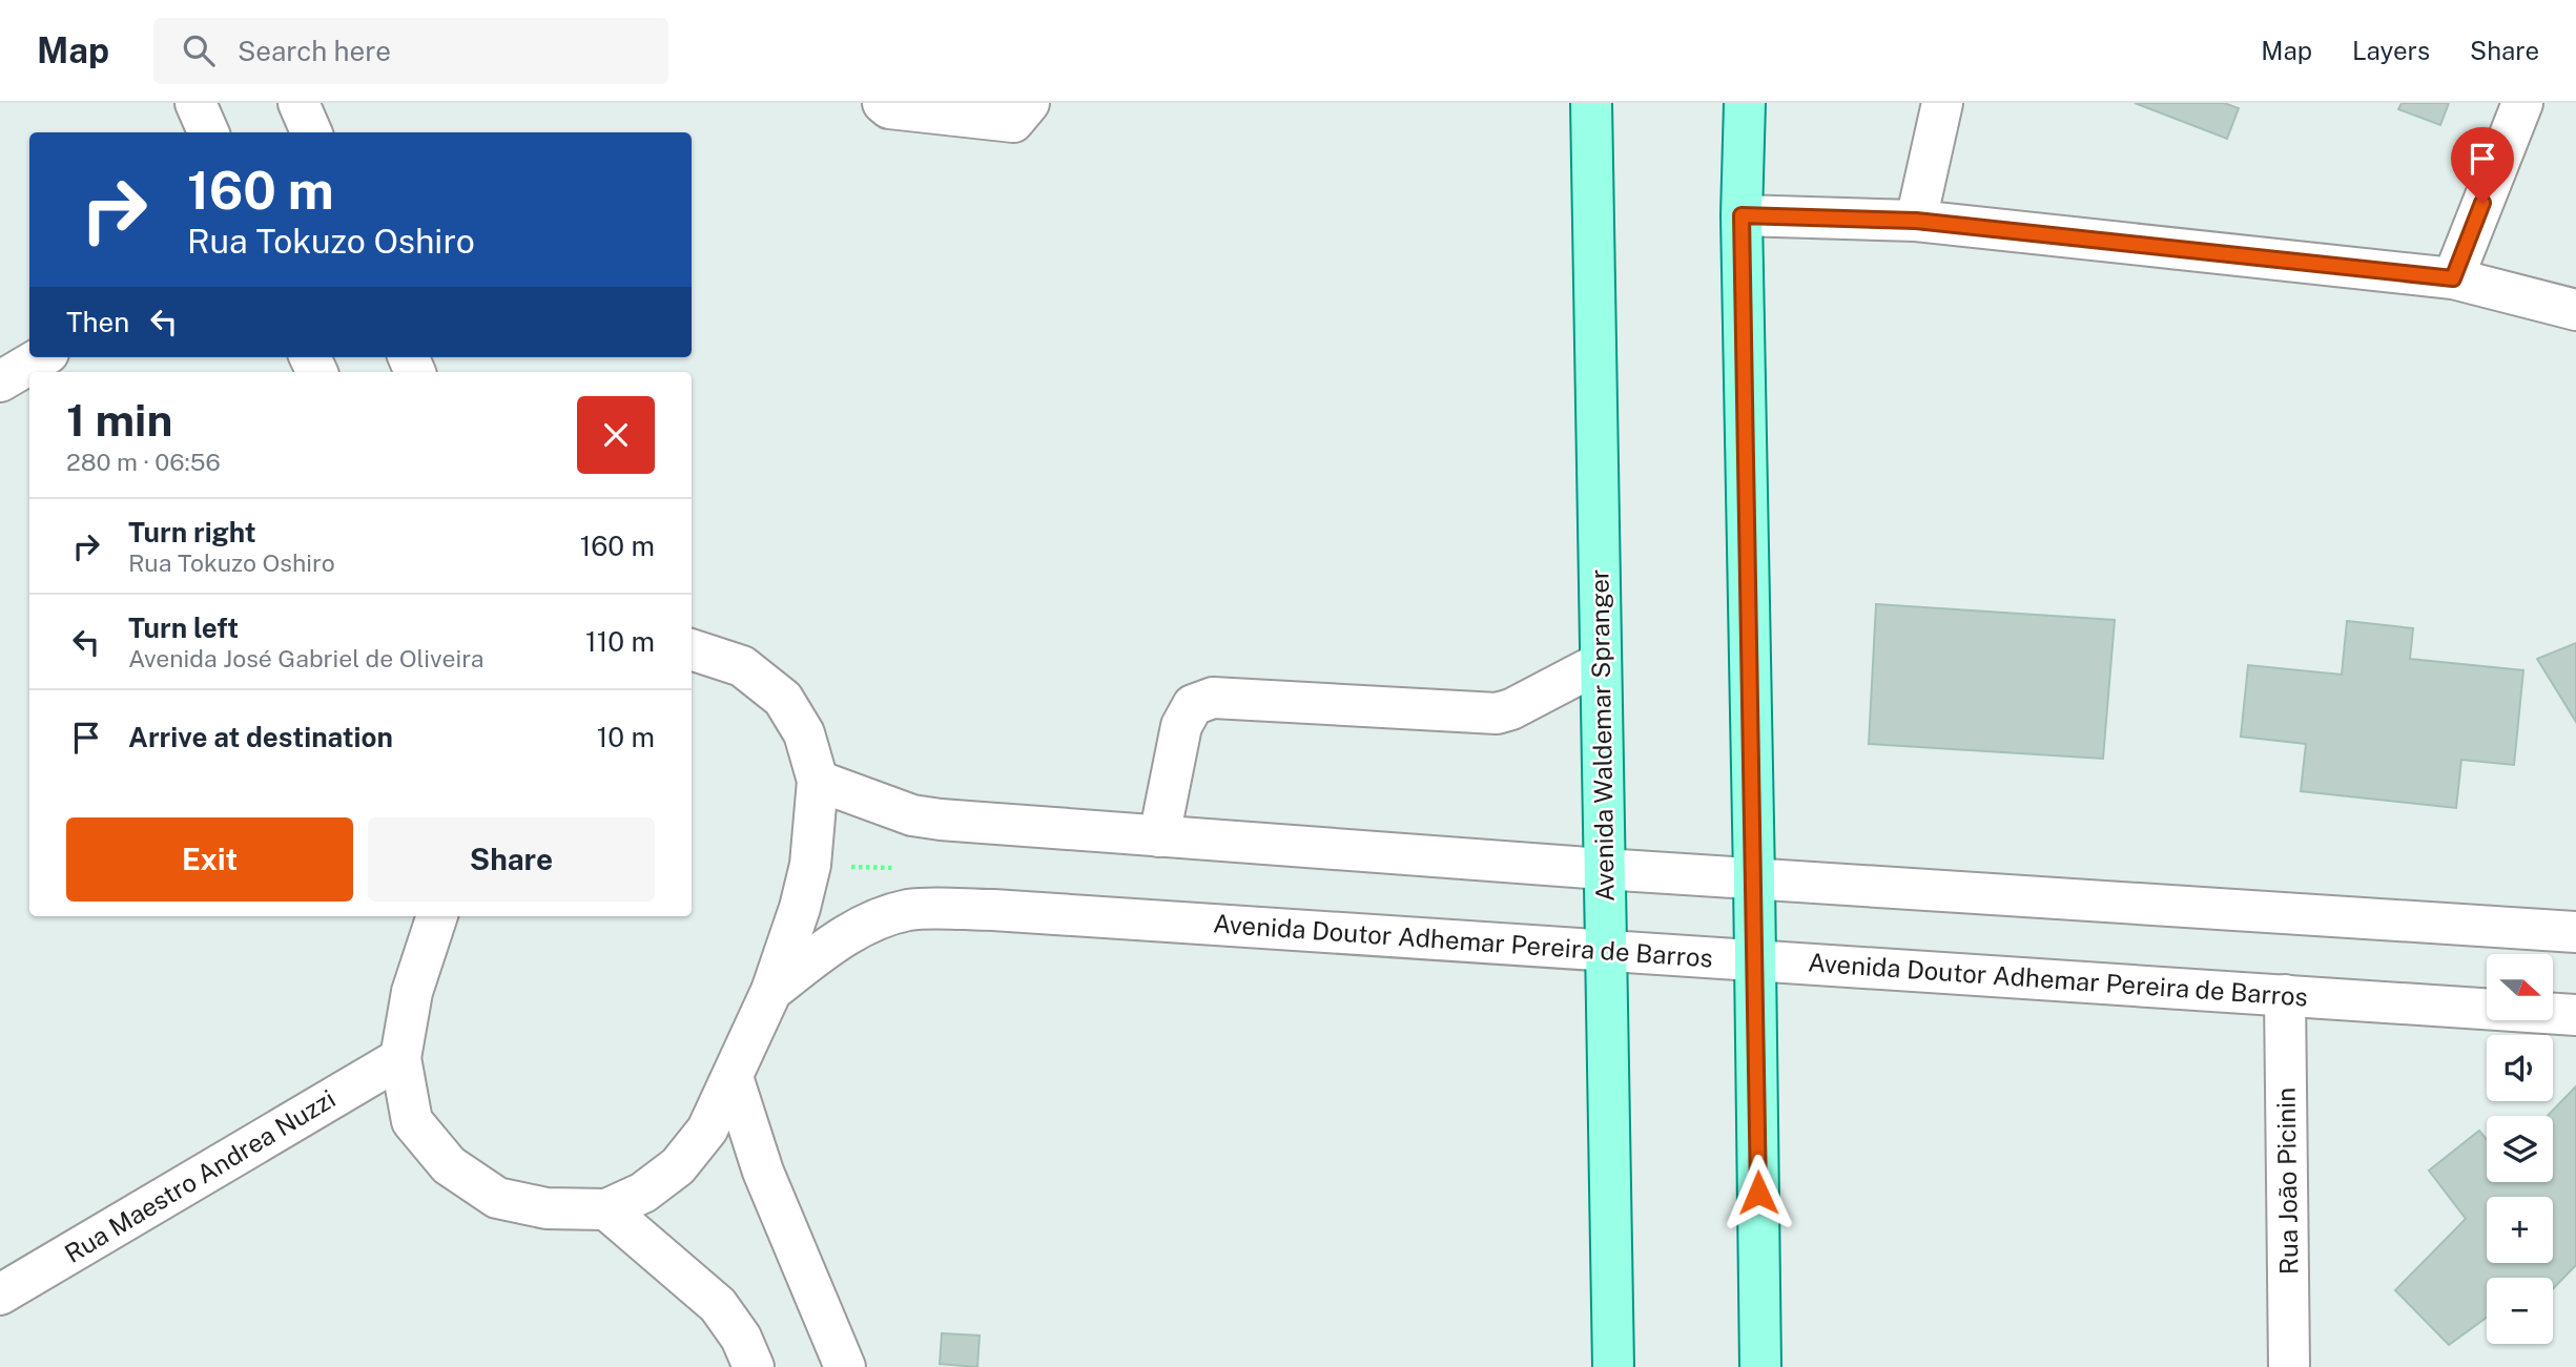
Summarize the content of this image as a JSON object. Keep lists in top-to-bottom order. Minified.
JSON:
{"streets":{"main road":["Avenida Waldemar Spranger"],"street":["Avenida Doutor Adhemar Pereira de Barros","Rua Maestro Andrea Nuzzi","Rua João Picinin"]},"crossings":[["Avenida Waldemar Spranger","Avenida Doutor Adhemar Pereira de Barros"],["Avenida Doutor Adhemar Pereira de Barros","Rua João Picinin"]],"north":"right","page":{"header":"Map","search":"Search here","nav":["Map","Layers","Share"],"turn":["160 m","Rua Tokuzo Oshiro"],"then":"Then","heading":["1 min","280 m · 06:56"],"list":[{"name":"Turn right","note":"Rua Tokuzo Oshiro","value":"160 m"},{"name":"Turn left","note":"Avenida José Gabriel de Oliveira","value":"110 m"},{"name":"Arrive at destination","value":"10 m"}],"buttons":["Exit","Share"],"map_buttons":["+","−"]}}
